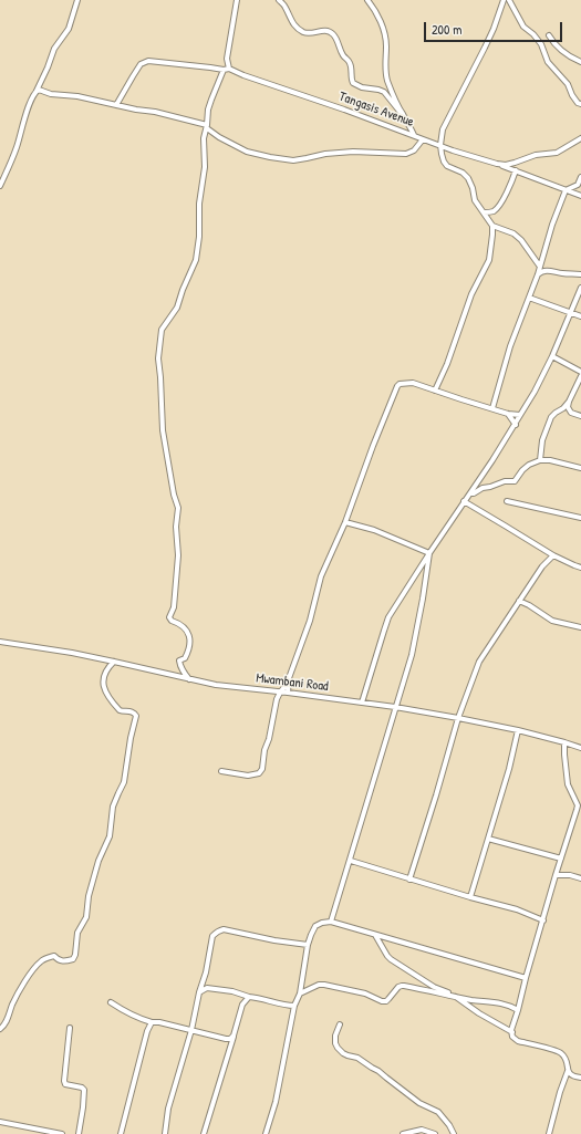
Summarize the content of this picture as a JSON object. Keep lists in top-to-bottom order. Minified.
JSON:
{"streets":{"street":["Tangasis Avenue","Mwambani Road"]},"scale_bar":"200 m"}
